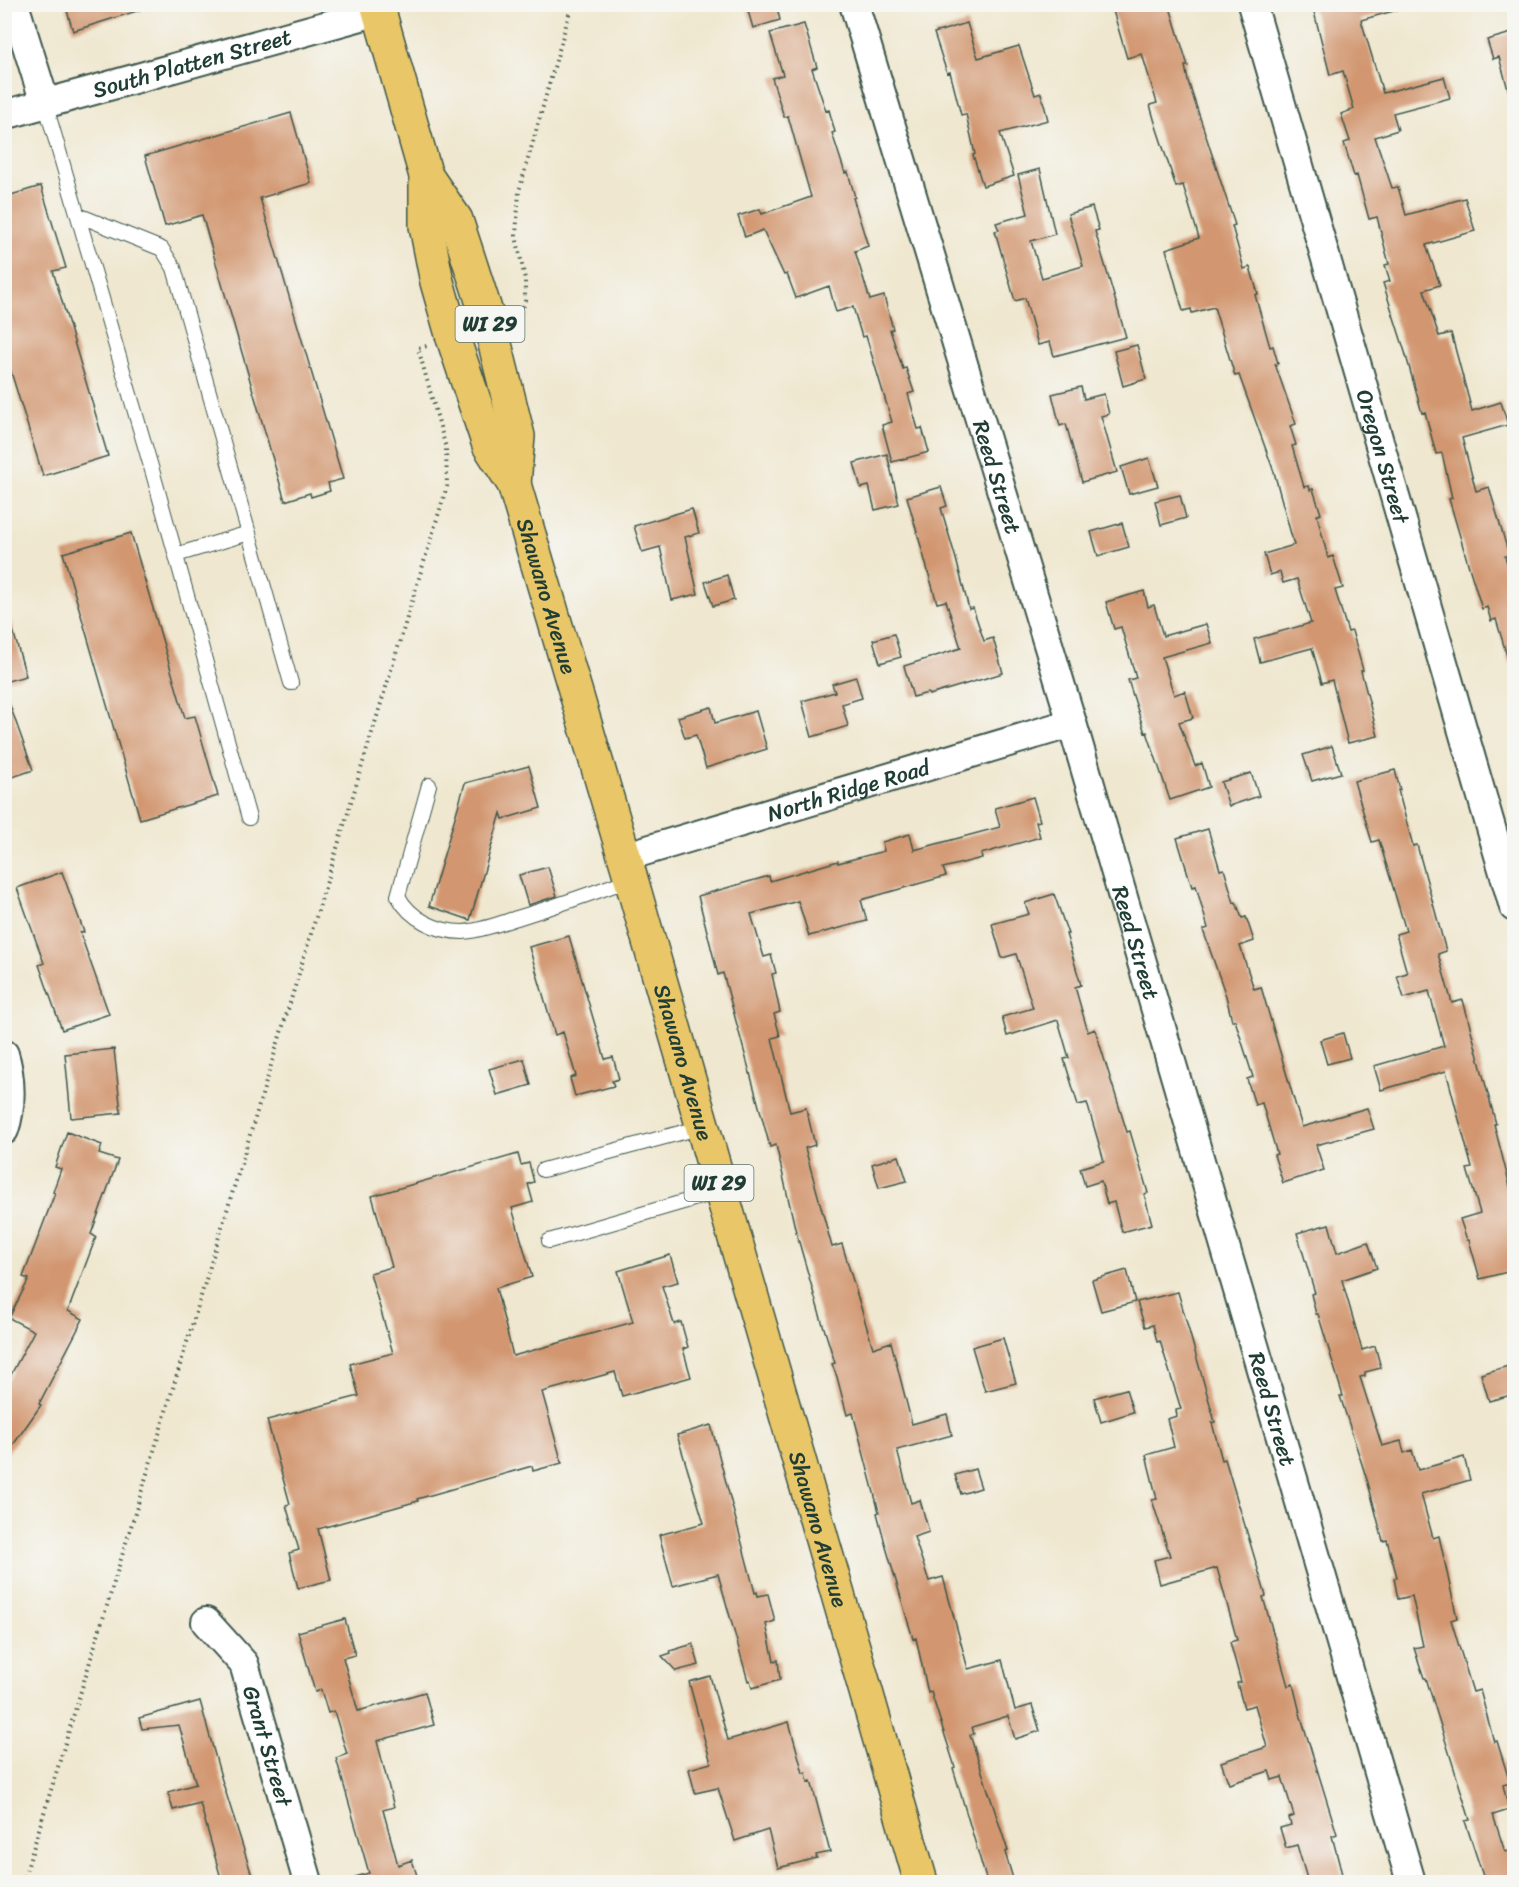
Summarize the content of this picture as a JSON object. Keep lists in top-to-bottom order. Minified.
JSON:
{"streets":{"main road":["WI 29","Shawano Avenue"],"street":["South Platten Street","Oregon Street","Reed Street","North Ridge Road","Grant Street"]},"crossings":[["South Platten Street","Shawano Avenue"],["Reed Street","North Ridge Road"],["Shawano Avenue","North Ridge Road"]]}
